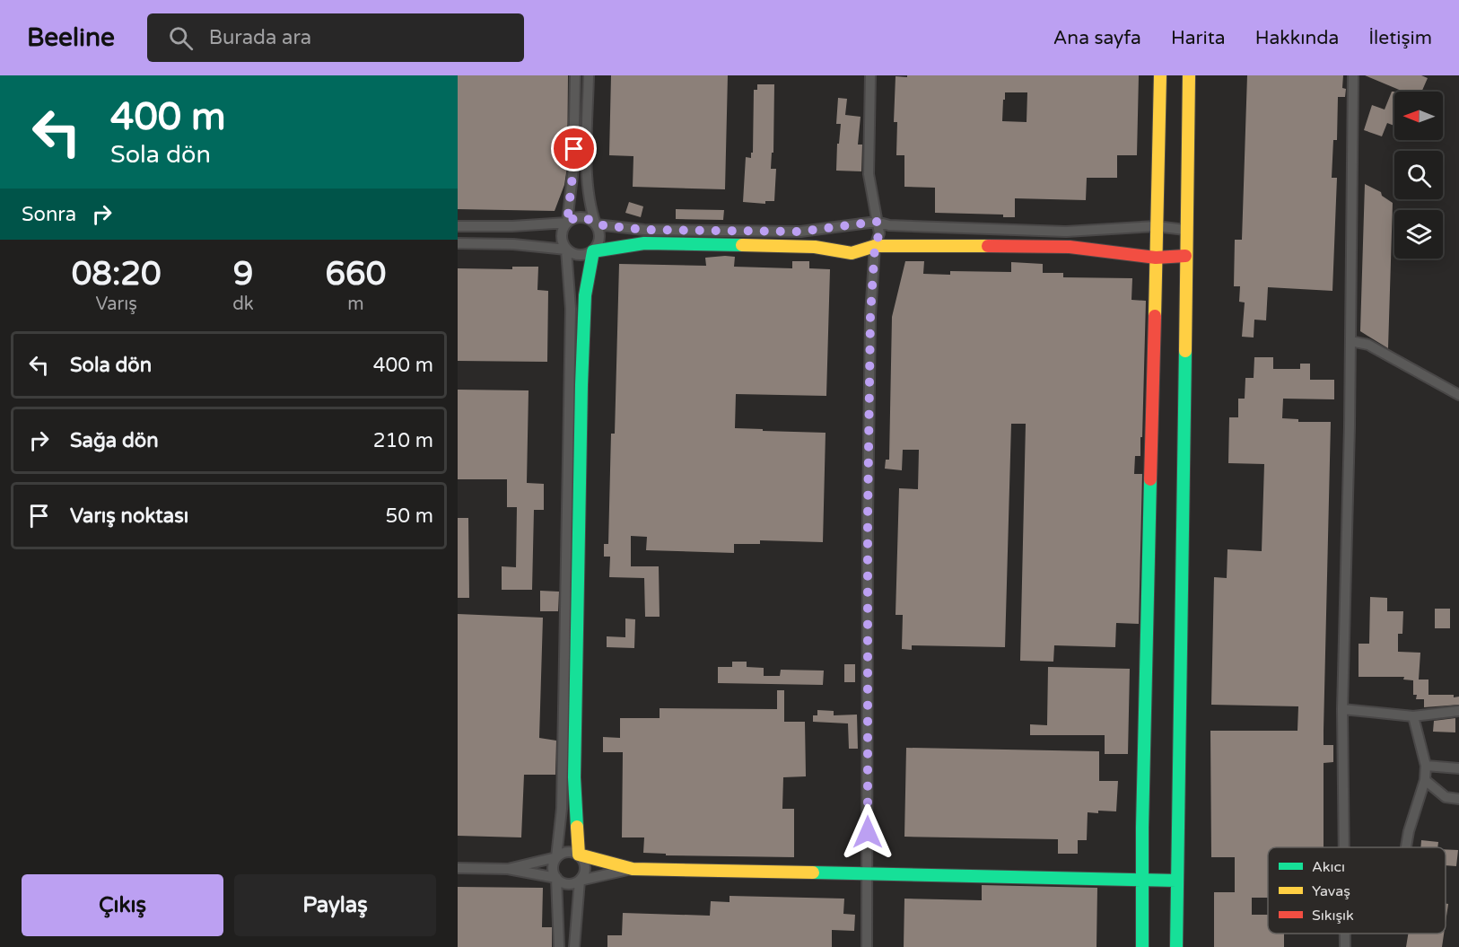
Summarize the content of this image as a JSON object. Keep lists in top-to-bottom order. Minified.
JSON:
{"legend":["Akıcı","Yavaş","Sıkışık"],"north":"left","page":{"header":"Beeline","search":"Burada ara","nav":["Ana sayfa","Harita","Hakkında","İletişim"],"turn":["400 m","Sola dön"],"then":"Sonra","eta":["08:20","Varış","9","dk","660","m"],"list":[{"name":"Sola dön","value":"400 m"},{"name":"Sağa dön","value":"210 m"},{"name":"Varış noktası","value":"50 m"}],"buttons":["Çıkış","Paylaş"]}}
